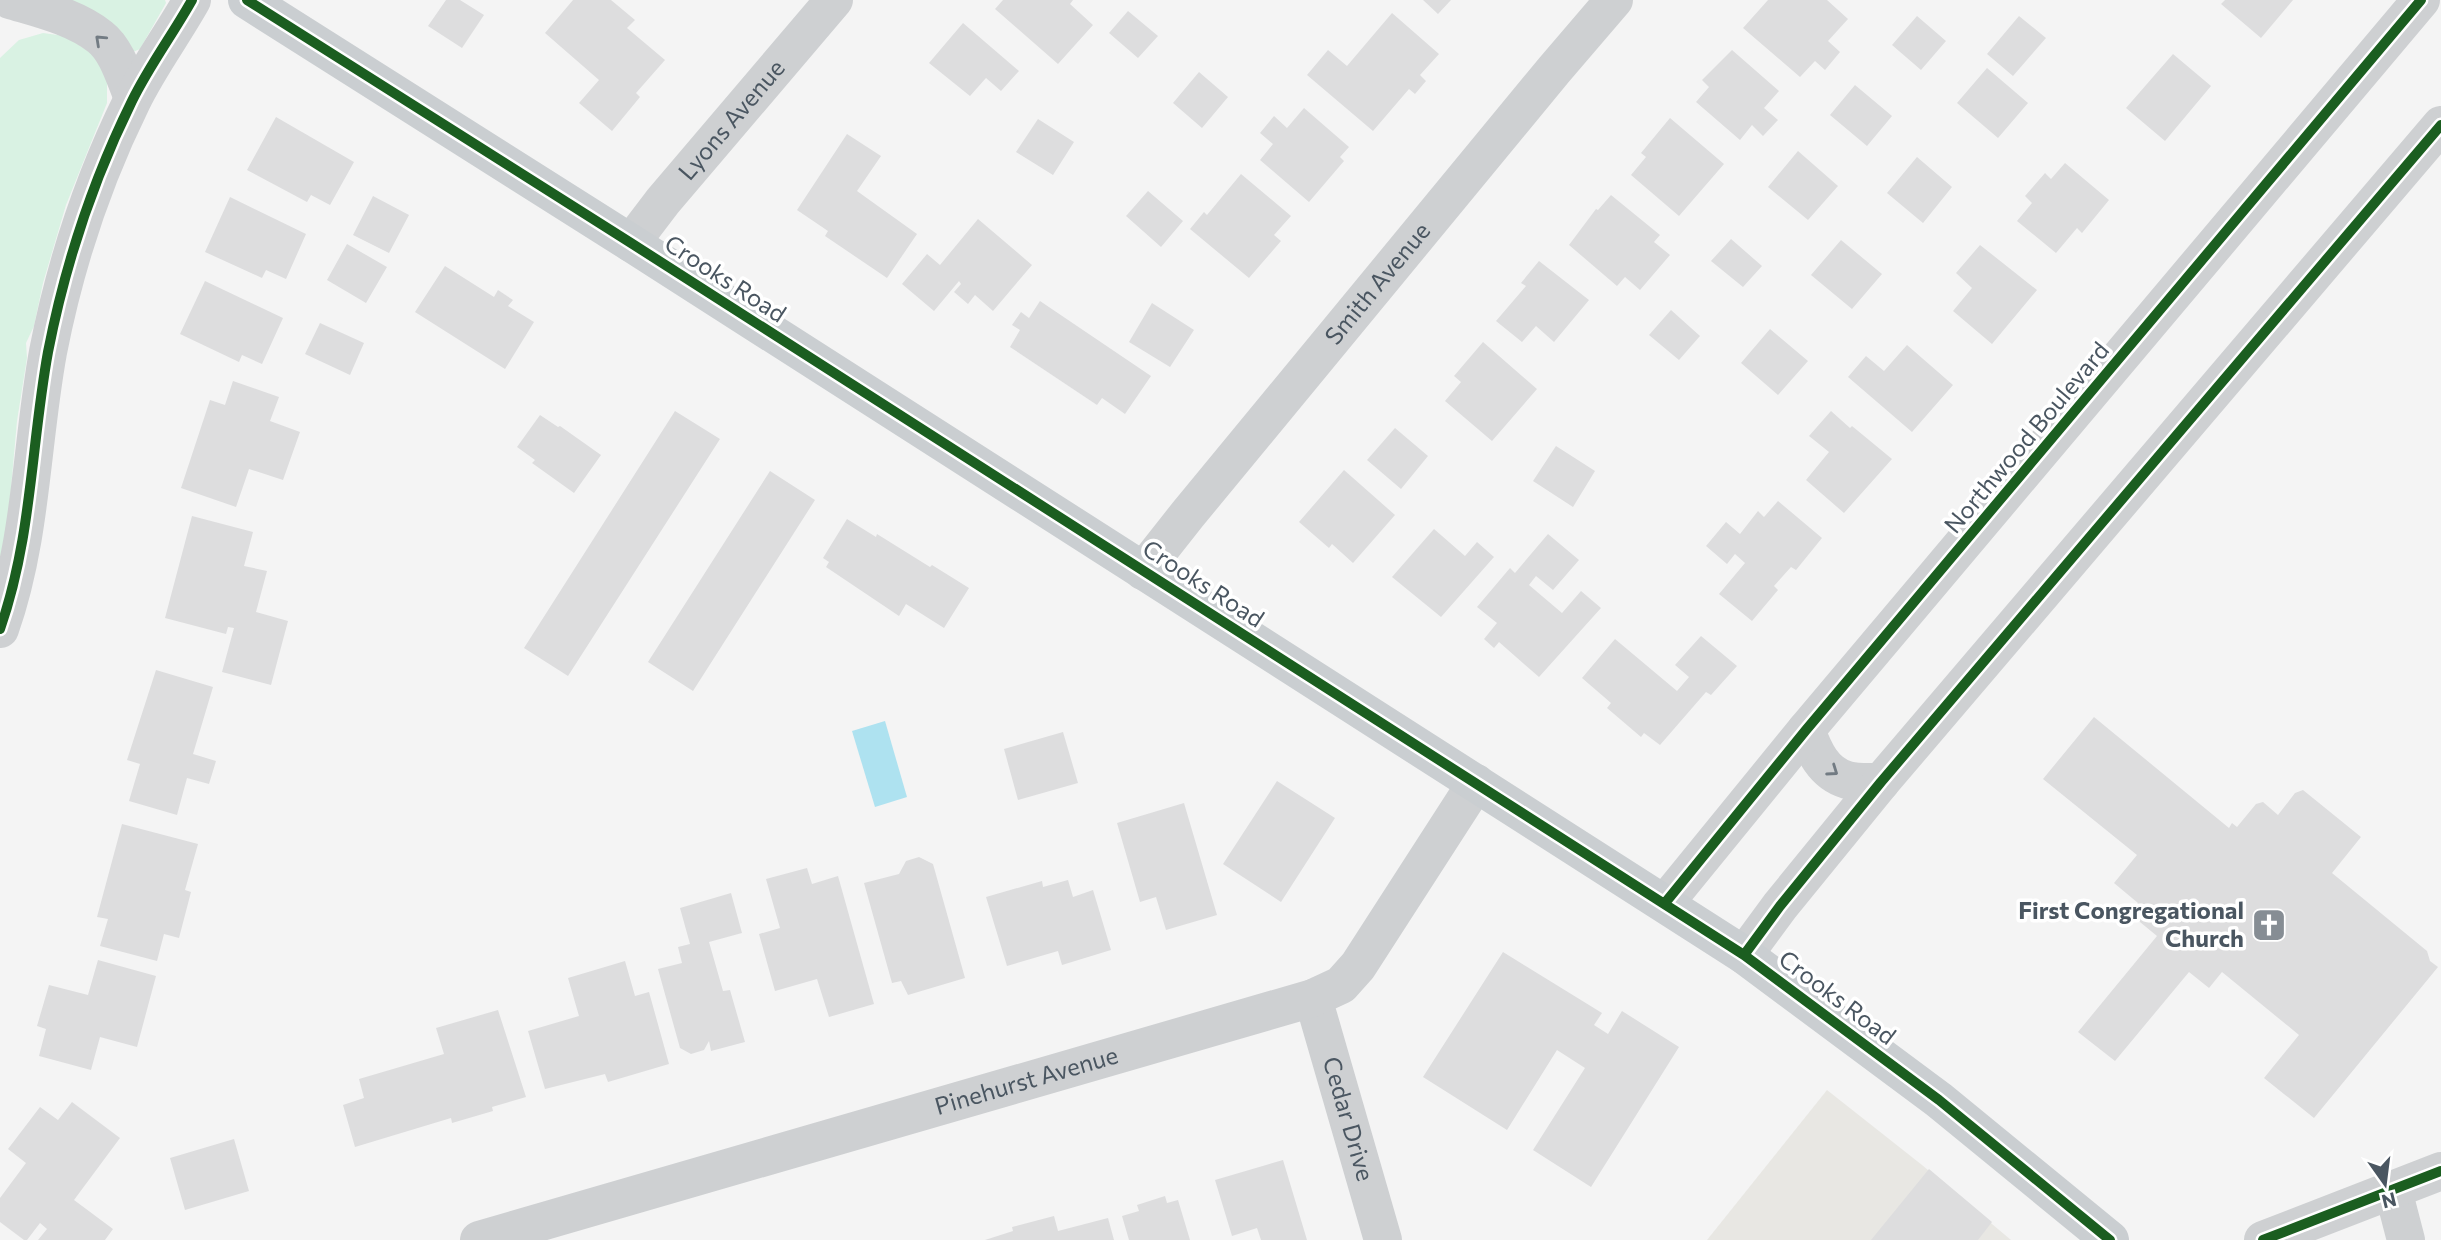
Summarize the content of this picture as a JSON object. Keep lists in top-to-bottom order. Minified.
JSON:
{"streets":{"main road":["Crooks Road"],"street":["Lyons Avenue","Smith Avenue","Northwood Boulevard","Pinehurst Avenue","Cedar Drive"]},"crossings":[["Lyons Avenue","Crooks Road"],["Crooks Road","Smith Avenue"],["Crooks Road","Northwood Boulevard"],["Crooks Road","Pinehurst Avenue"],["Pinehurst Avenue","Cedar Drive"]],"places":{"church":["First Congregational Church"]},"north":"bottom"}
